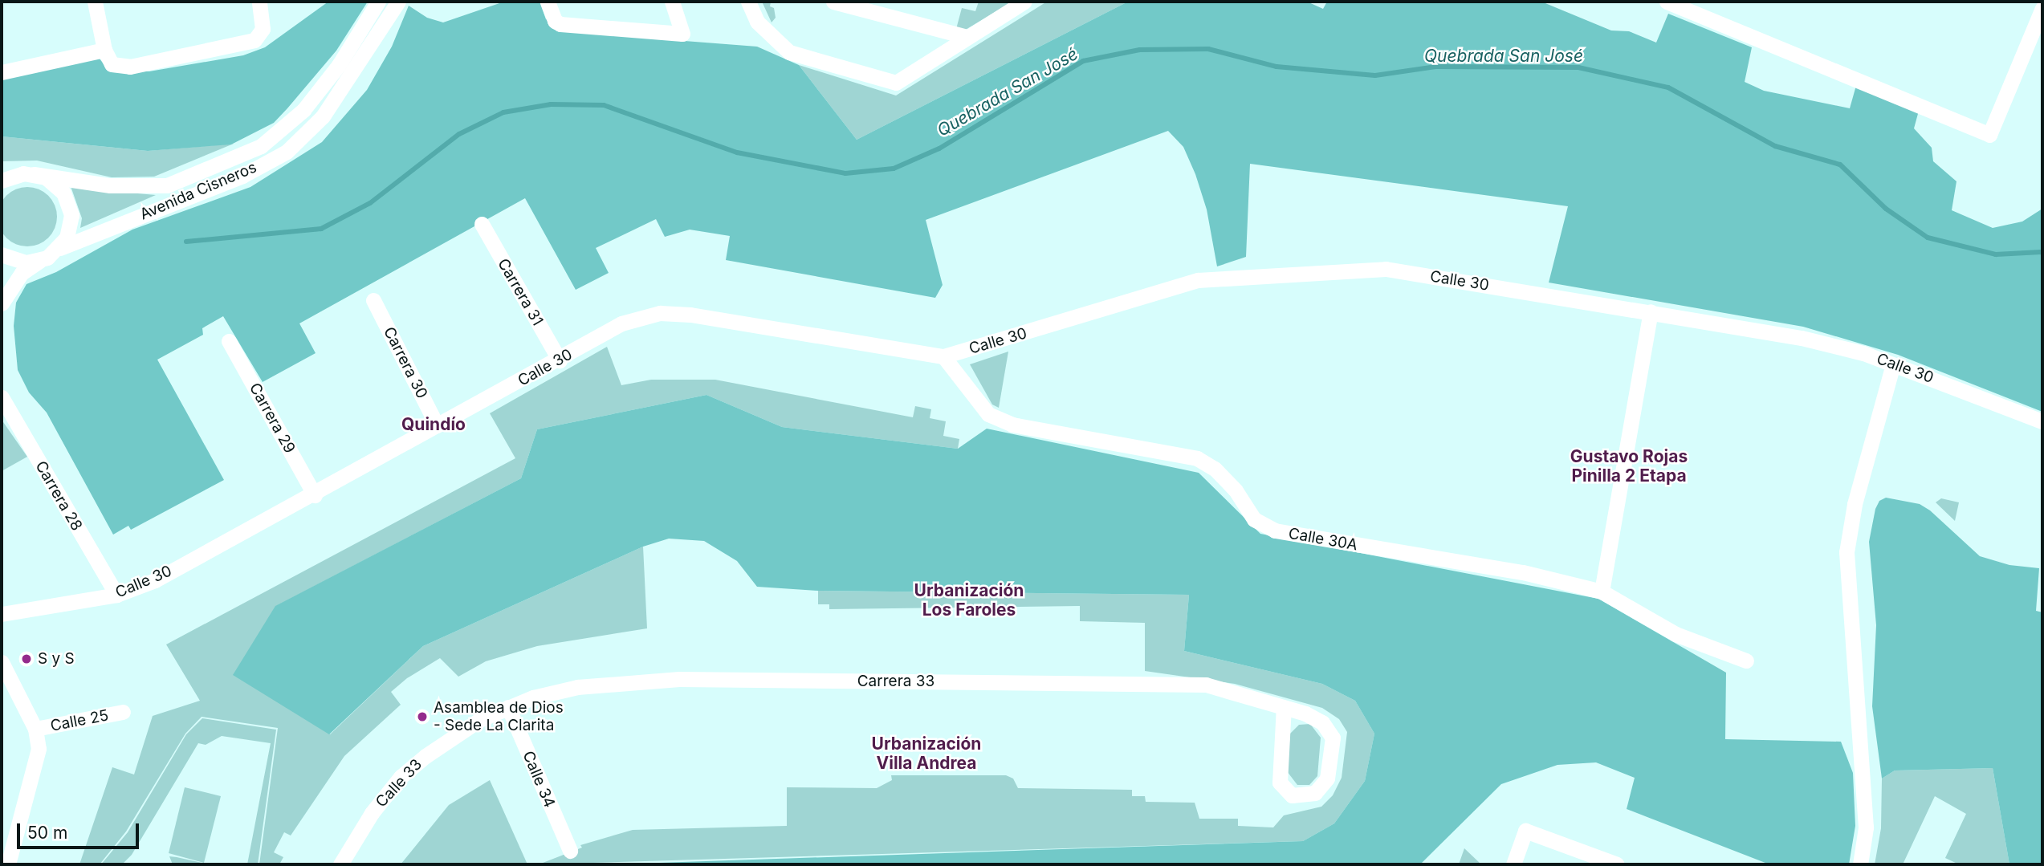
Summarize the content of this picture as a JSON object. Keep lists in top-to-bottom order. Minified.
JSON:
{"streets":{"street":["Avenida Cisneros","Calle 30","Carrera 31","Carrera 30","Carrera 29","Carrera 28","Calle 30A","Carrera 33","Calle 25","Calle 34","Calle 33"]},"crossings":[["Calle 30","Carrera 31"],["Calle 30","Carrera 30"],["Calle 30","Carrera 29"],["Calle 30","Carrera 28"],["Calle 30","Calle 30A"],["Carrera 33","Calle 34"],["Carrera 33","Calle 33"],["Calle 34","Calle 33"]],"districts":["Quindío","Gustavo Rojas Pinilla 2 Etapa","Urbanización Los Faroles","Urbanización Villa Andrea"],"water":["Quebrada San José"],"places":["S y S","Asamblea de Dios - Sede La Clarita"],"scale_bar":"50 m"}
